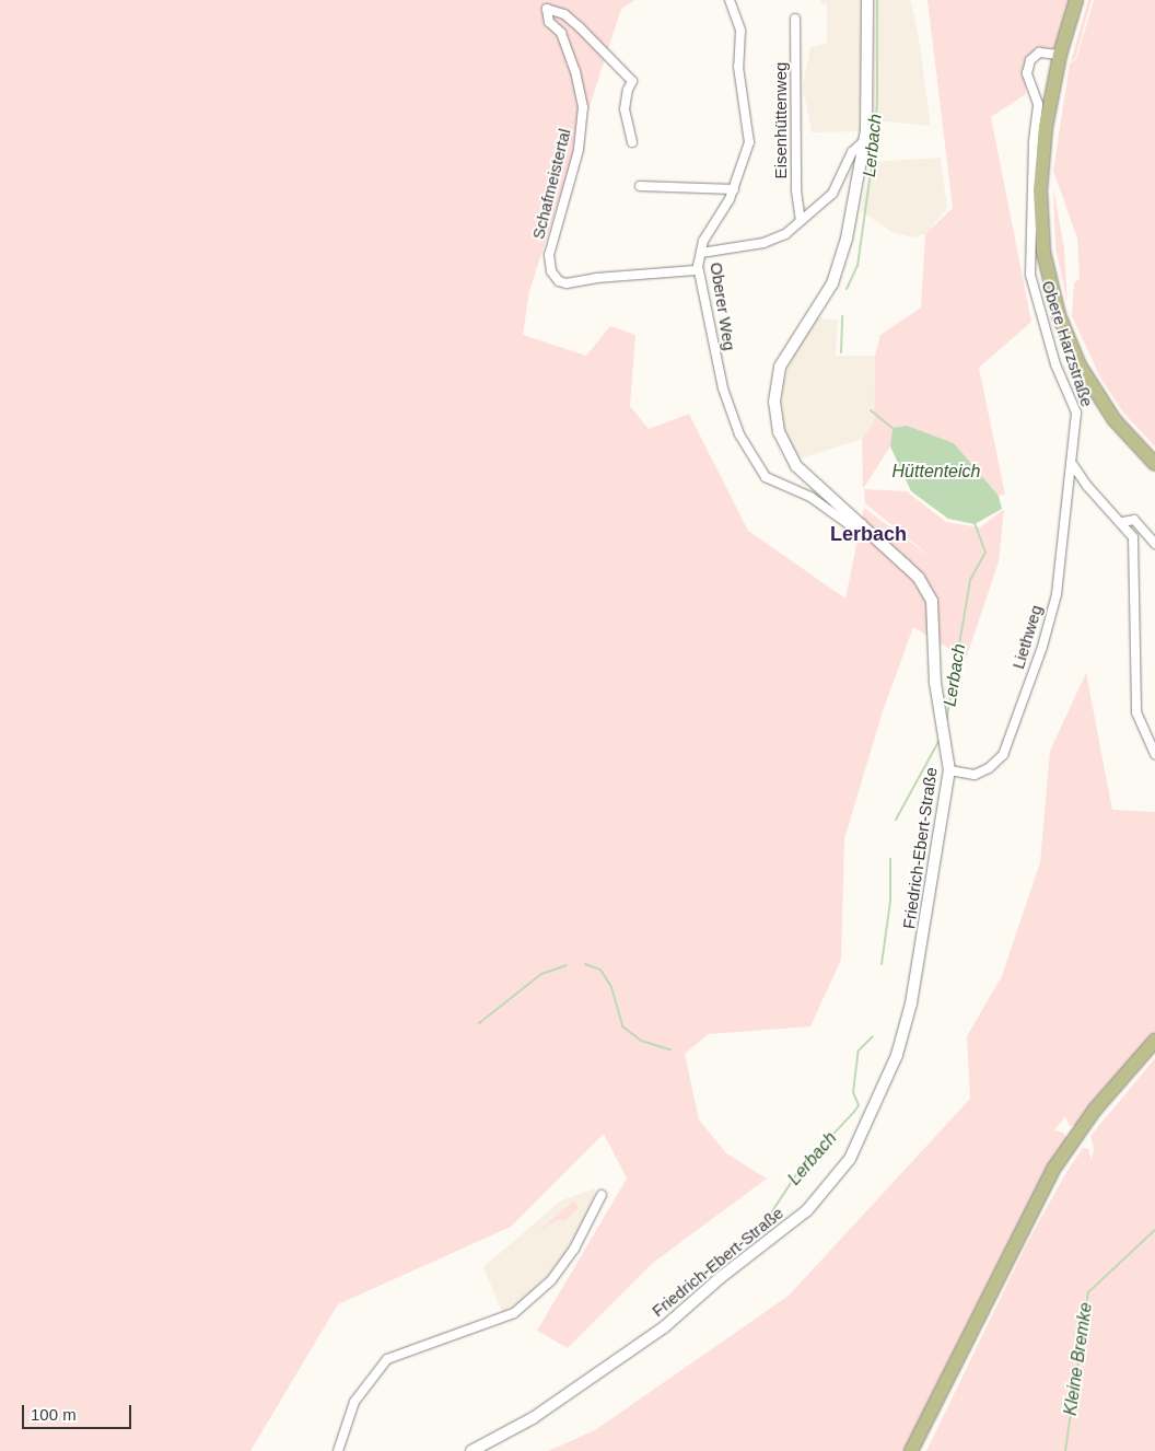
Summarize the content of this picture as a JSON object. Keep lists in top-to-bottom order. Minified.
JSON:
{"streets":{"street":["Eisenhüttenweg","Schafmeistertal","Oberer Weg","Obere Harzstraße","Liethweg","Friedrich-Ebert-Straße"]},"crossings":[["Oberer Weg","Friedrich-Ebert-Straße"],["Obere Harzstraße","Liethweg"],["Liethweg","Friedrich-Ebert-Straße"]],"districts":["Lerbach"],"water":["Lerbach","Hüttenteich","Kleine Bremke"],"scale_bar":"100 m"}
